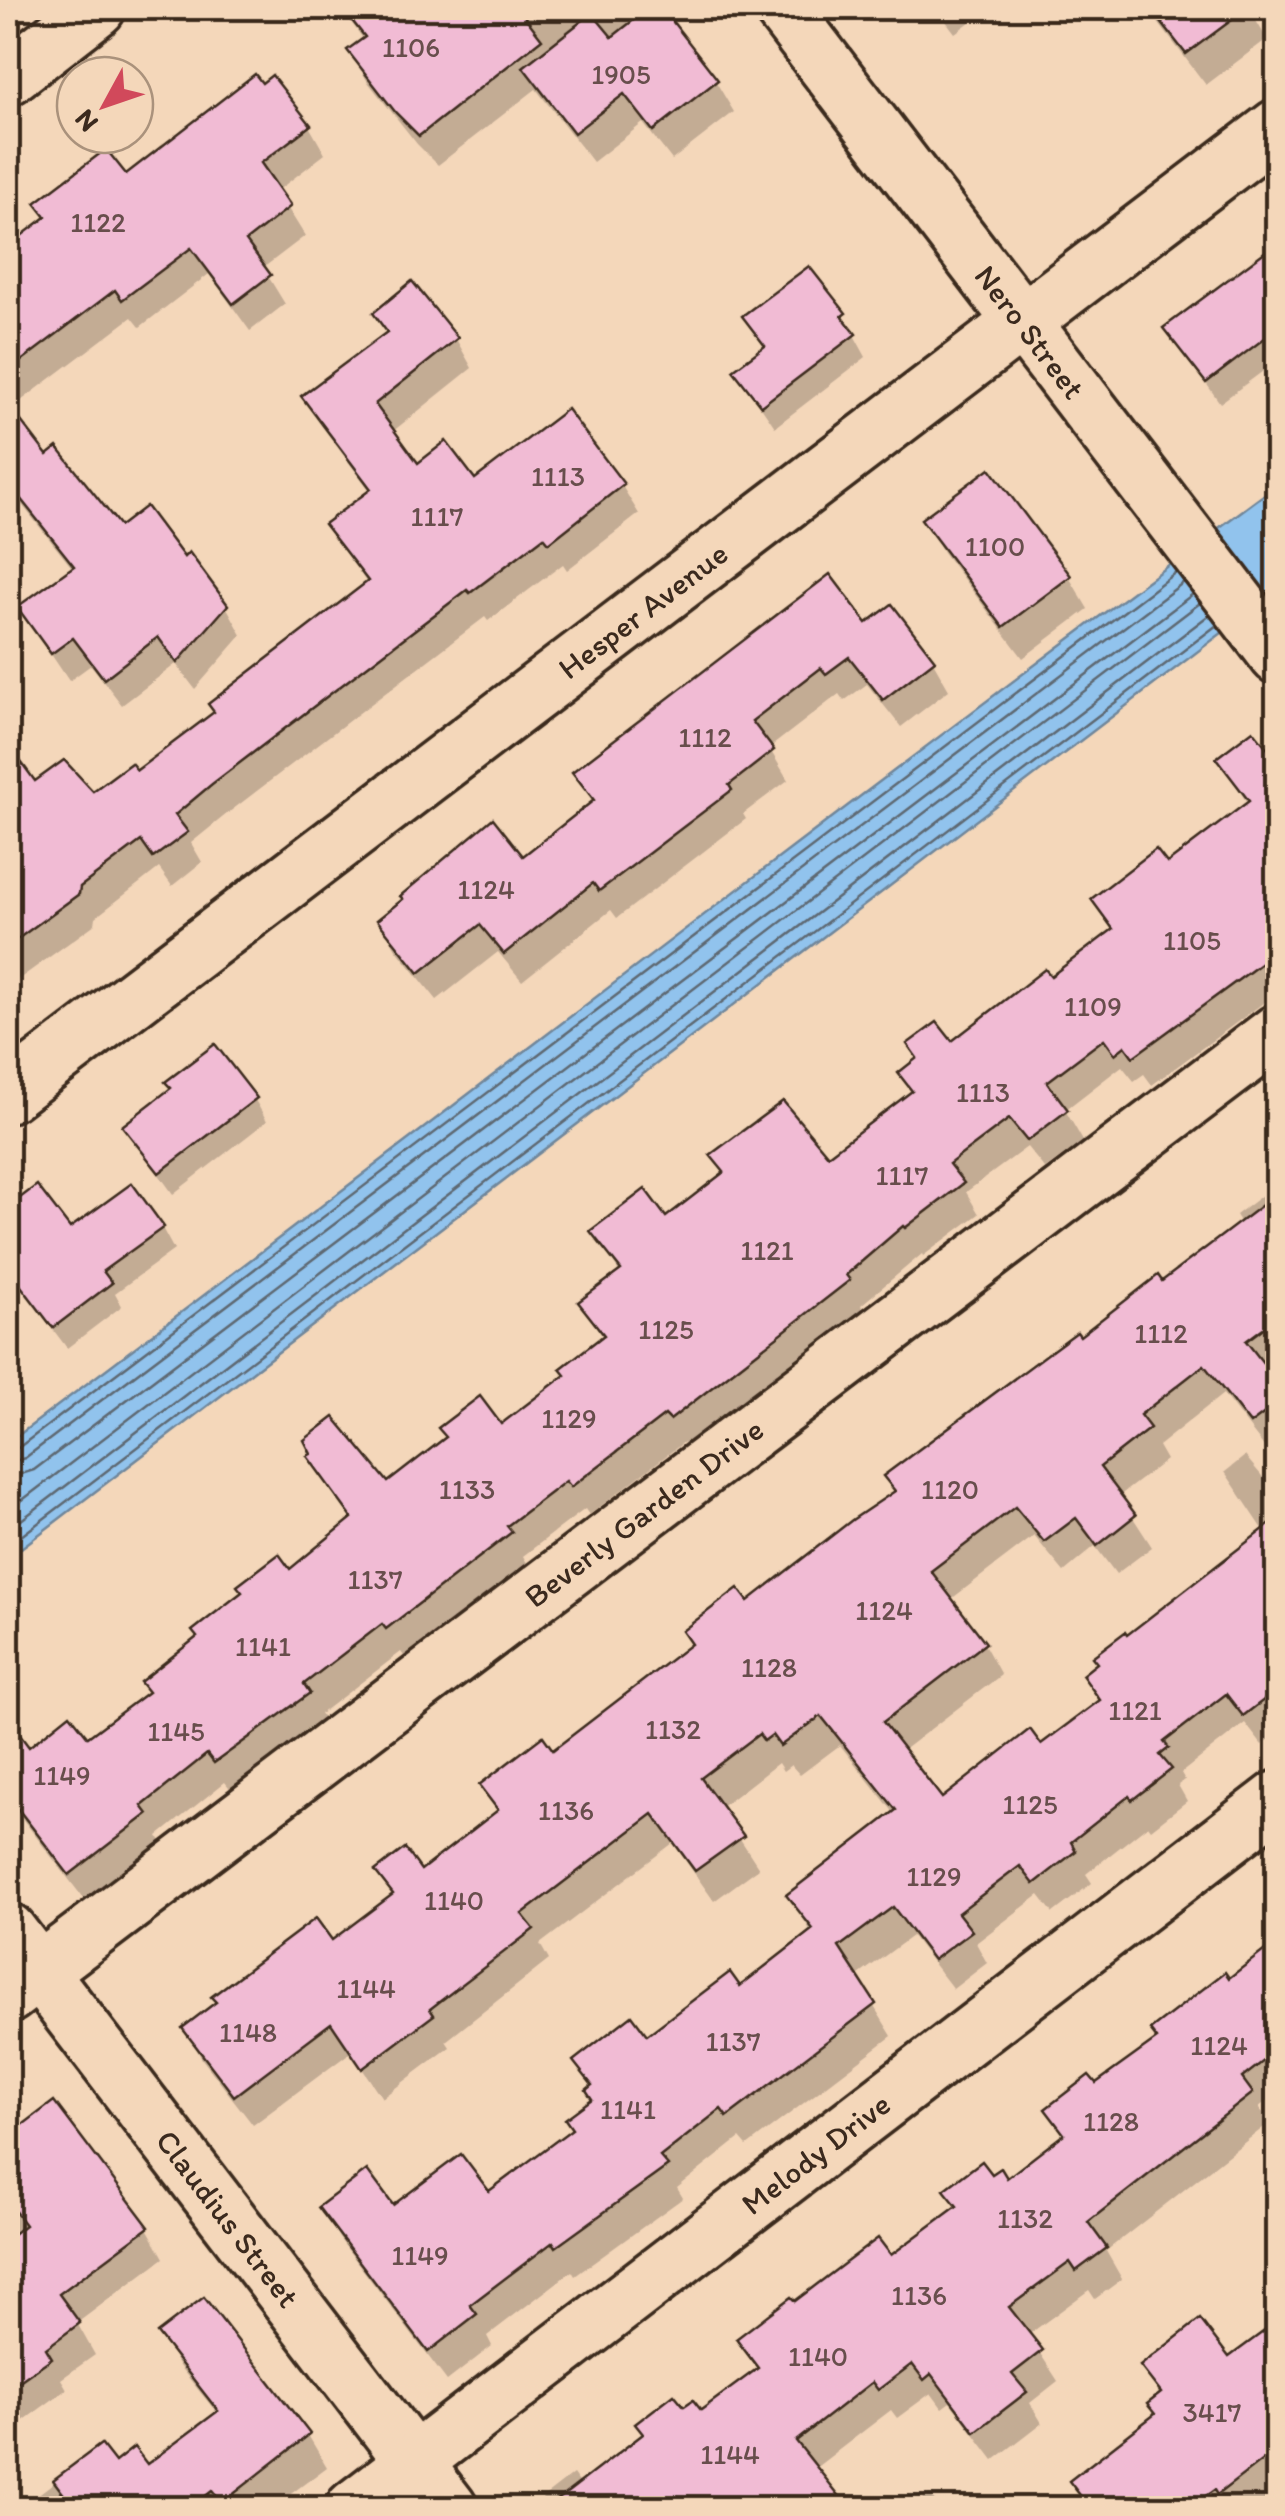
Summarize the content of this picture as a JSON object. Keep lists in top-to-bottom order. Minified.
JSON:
{"streets":{"street":["Nero Street","Hesper Avenue","Beverly Garden Drive","Melody Drive","Claudius Street"]},"crossings":[["Nero Street","Hesper Avenue"],["Beverly Garden Drive","Claudius Street"],["Melody Drive","Claudius Street"]],"house_numbers":["1106","1905","1122","1113","1117","1100","1112","1124","1105","1109","1113","1117","1121","1125","1112","1129","1133","1120","1137","1124","1141","1128","1121","1132","1145","1149","1125","1136","1129","1140","1144","1148","1137","1124","1141","1128","1132","1149","1136","1140","3417","1144"],"north":"bottom left"}
